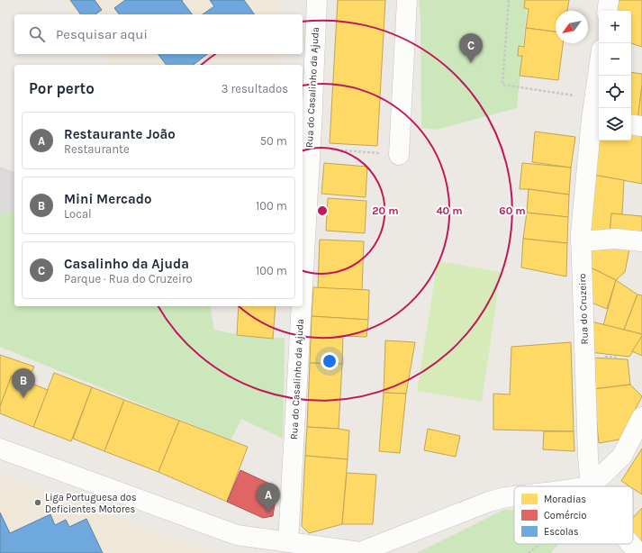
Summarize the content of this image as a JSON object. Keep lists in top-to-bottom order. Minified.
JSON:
{"streets":{"street":["Rua do Casalinho da Ajuda","Rua do Cruzeiro"]},"places":["Liga Portuguesa dos Deficientes Motores"],"legend":["Moradias","Comércio","Escolas"],"north":"bottom left","page":{"map_buttons":["+","−"],"search":"Pesquisar aqui","pins":["C","B","A"],"heading":["Por perto","3 resultados"],"list":[{"mark":"A","name":"Restaurante João","note":"Restaurante","value":"50 m"},{"mark":"B","name":"Mini Mercado","note":"Local","value":"100 m"},{"mark":"C","name":"Casalinho da Ajuda","note":"Parque · Rua do Cruzeiro","value":"100 m"}]},"rings":["20 m","40 m","60 m"]}
